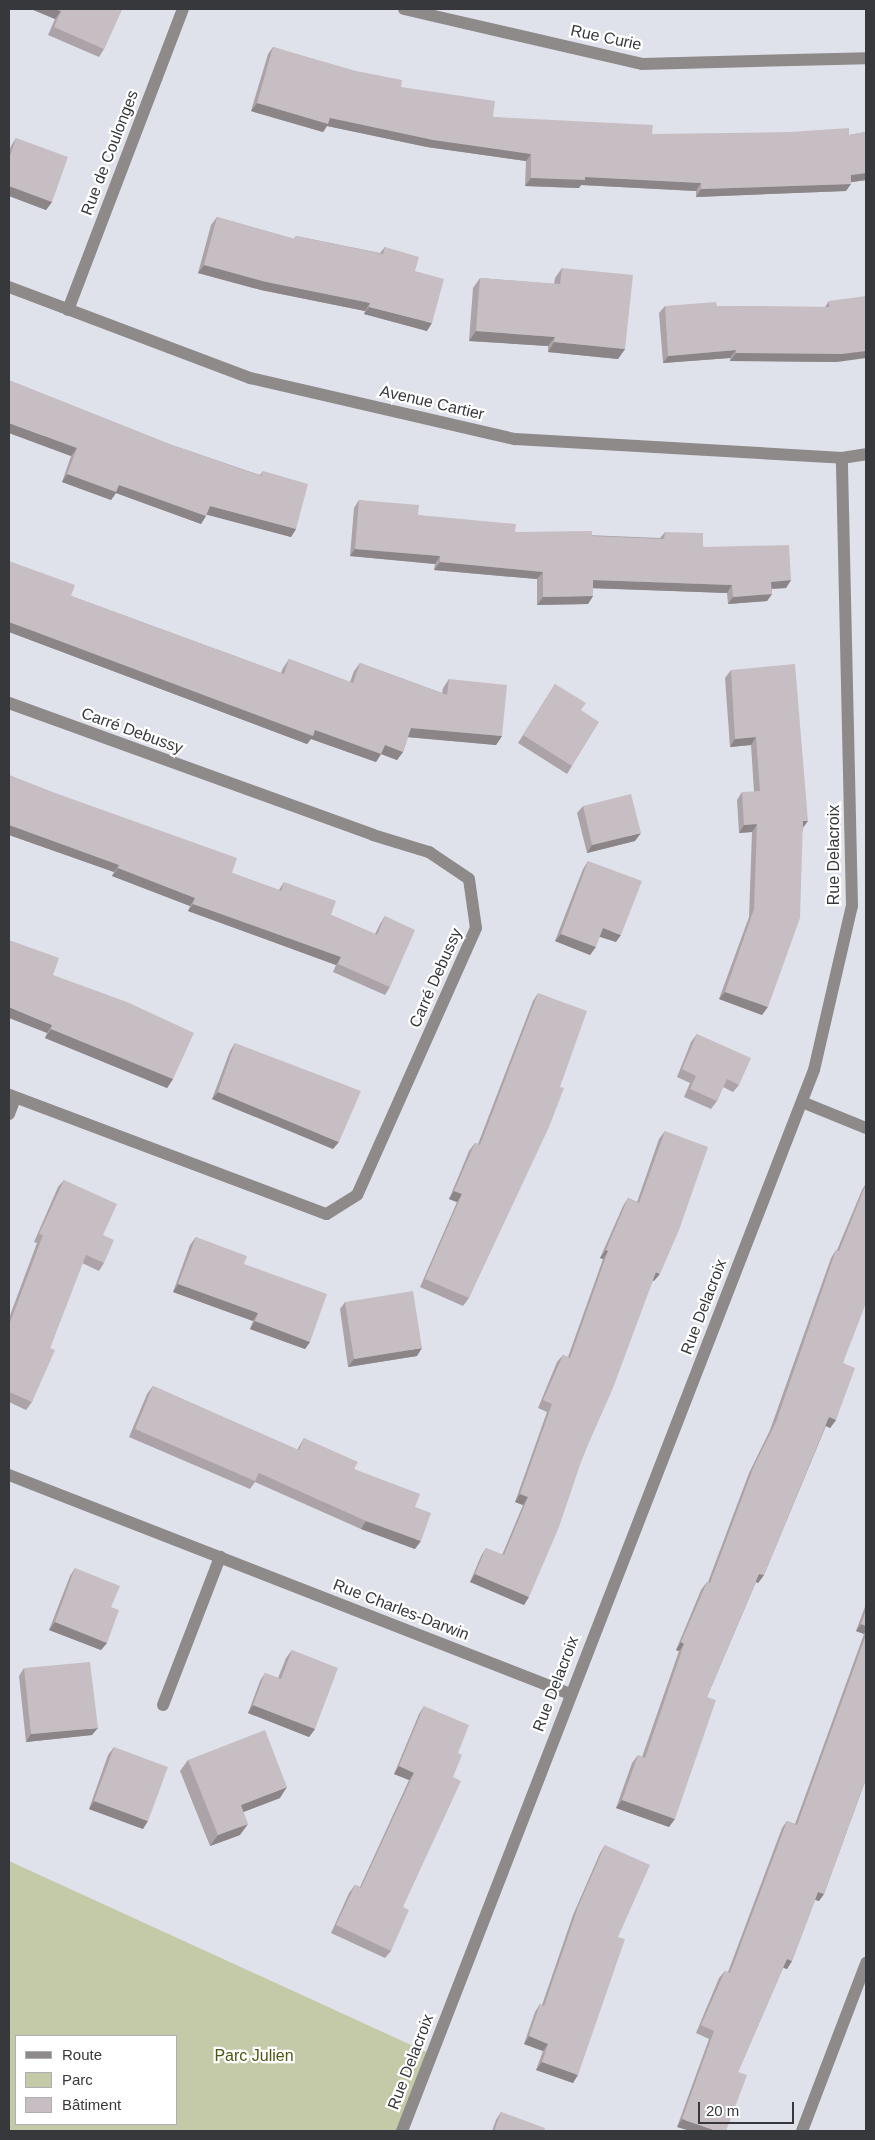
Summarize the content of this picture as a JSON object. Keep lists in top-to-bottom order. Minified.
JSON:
{"streets":{"street":["Rue Curie","Rue de Coulonges","Avenue Cartier","Carré Debussy","Rue Delacroix","Rue Charles-Darwin"]},"crossings":[["Rue de Coulonges","Avenue Cartier"],["Avenue Cartier","Rue Delacroix"],["Rue Delacroix","Rue Charles-Darwin"]],"parks":["Parc Julien"],"legend":["Route","Parc","Bâtiment"],"scale_bar":"20 m"}
